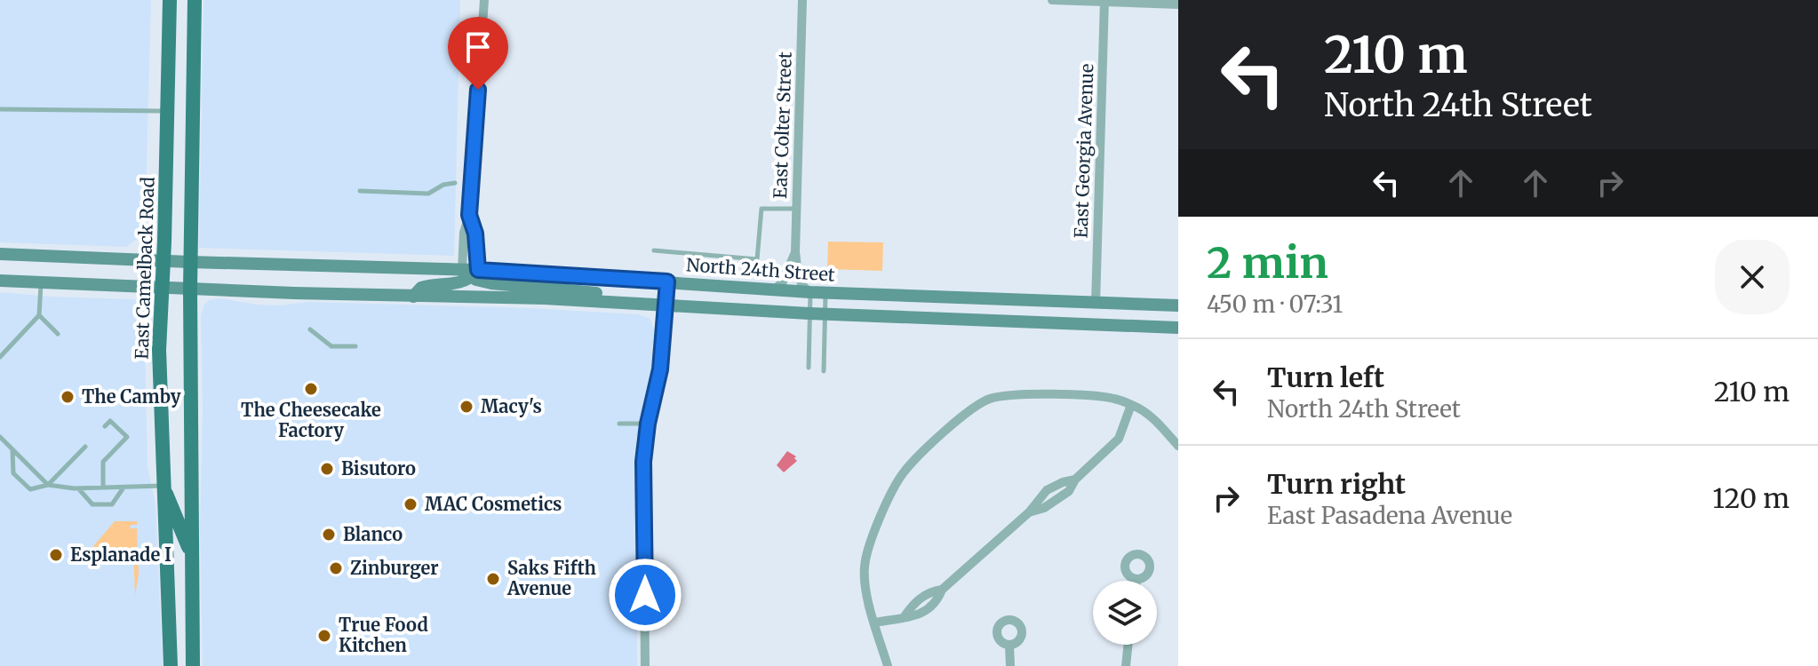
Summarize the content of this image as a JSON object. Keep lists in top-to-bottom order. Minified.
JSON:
{"streets":{"main road":["East Camelback Road","North 24th Street"],"street":["East Colter Street","East Georgia Avenue"]},"crossings":[["East Colter Street","North 24th Street"],["East Georgia Avenue","North 24th Street"],["East Camelback Road","North 24th Street"]],"places":["The Cheesecake Factory","The Camby","Macy's","Bisutoro","MAC Cosmetics","Blanco","Esplanade I","Zinburger","Saks Fifth Avenue","True Food Kitchen"],"page":{"turn":["210 m","North 24th Street"],"heading":["2 min","450 m · 07:31"],"list":[{"name":"Turn left","note":"North 24th Street","value":"210 m"},{"name":"Turn right","note":"East Pasadena Avenue","value":"120 m"}]}}
